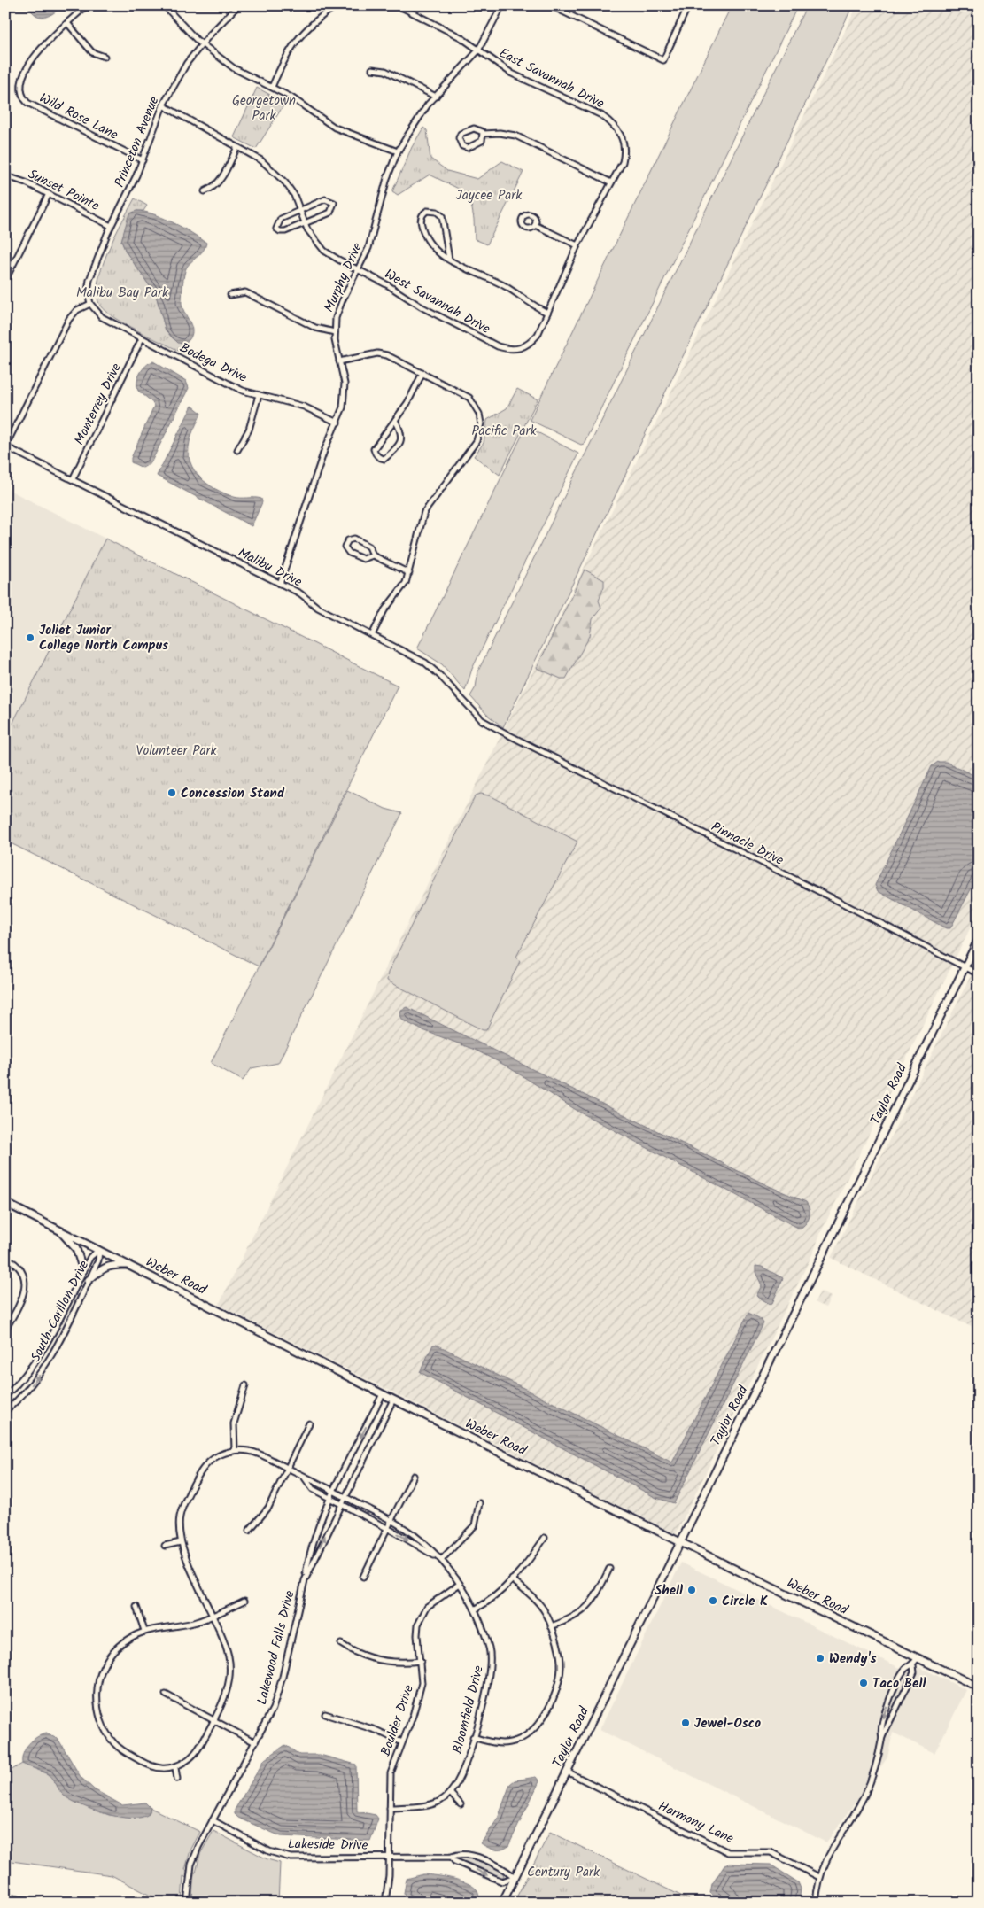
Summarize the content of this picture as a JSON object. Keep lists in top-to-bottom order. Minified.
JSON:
{"streets":{"main road":["Taylor Road","Weber Road"],"street":["East Savannah Drive","Wild Rose Lane","Princeton Avenue","Sunset Pointe","Murphy Drive","West Savannah Drive","Bodega Drive","Monterrey Drive","Malibu Drive","Pinnacle Drive","South Carillon Drive","Lakewood Falls Drive","Bloomfield Drive","Boulder Drive","Harmony Lane","Lakeside Drive"]},"crossings":[["East Savannah Drive","Murphy Drive"],["East Savannah Drive","West Savannah Drive"],["Wild Rose Lane","Princeton Avenue"],["Princeton Avenue","Sunset Pointe"],["Princeton Avenue","West Savannah Drive"],["Princeton Avenue","Bodega Drive"],["Murphy Drive","West Savannah Drive"],["Murphy Drive","Bodega Drive"],["Murphy Drive","Malibu Drive"],["Bodega Drive","Monterrey Drive"],["Monterrey Drive","Malibu Drive"],["Malibu Drive","Pinnacle Drive"],["Pinnacle Drive","Taylor Road"],["Taylor Road","Weber Road"],["Taylor Road","Harmony Lane"],["Taylor Road","Lakeside Drive"],["Weber Road","South Carillon Drive"],["Weber Road","Lakewood Falls Drive"],["Lakewood Falls Drive","Bloomfield Drive"],["Lakewood Falls Drive","Lakeside Drive"],["Bloomfield Drive","Boulder Drive"],["Boulder Drive","Lakeside Drive"]],"parks":["Georgetown Park","Jaycee Park","Malibu Bay Park","Pacific Park","Volunteer Park","Century Park"],"places":["Joliet Junior College North Campus","Concession Stand","Shell","Circle K","Wendy's","Taco Bell","Jewel-Osco"]}
